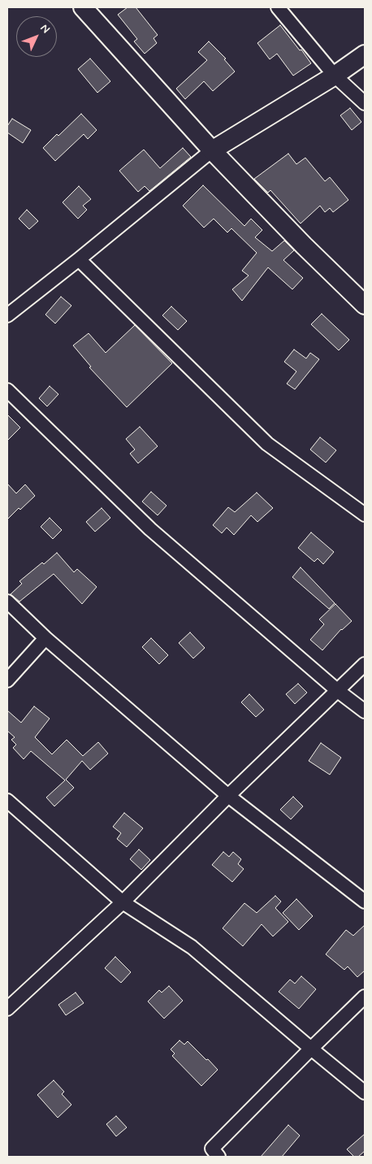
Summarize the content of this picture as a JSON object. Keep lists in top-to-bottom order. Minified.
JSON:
{"north":"top right"}
